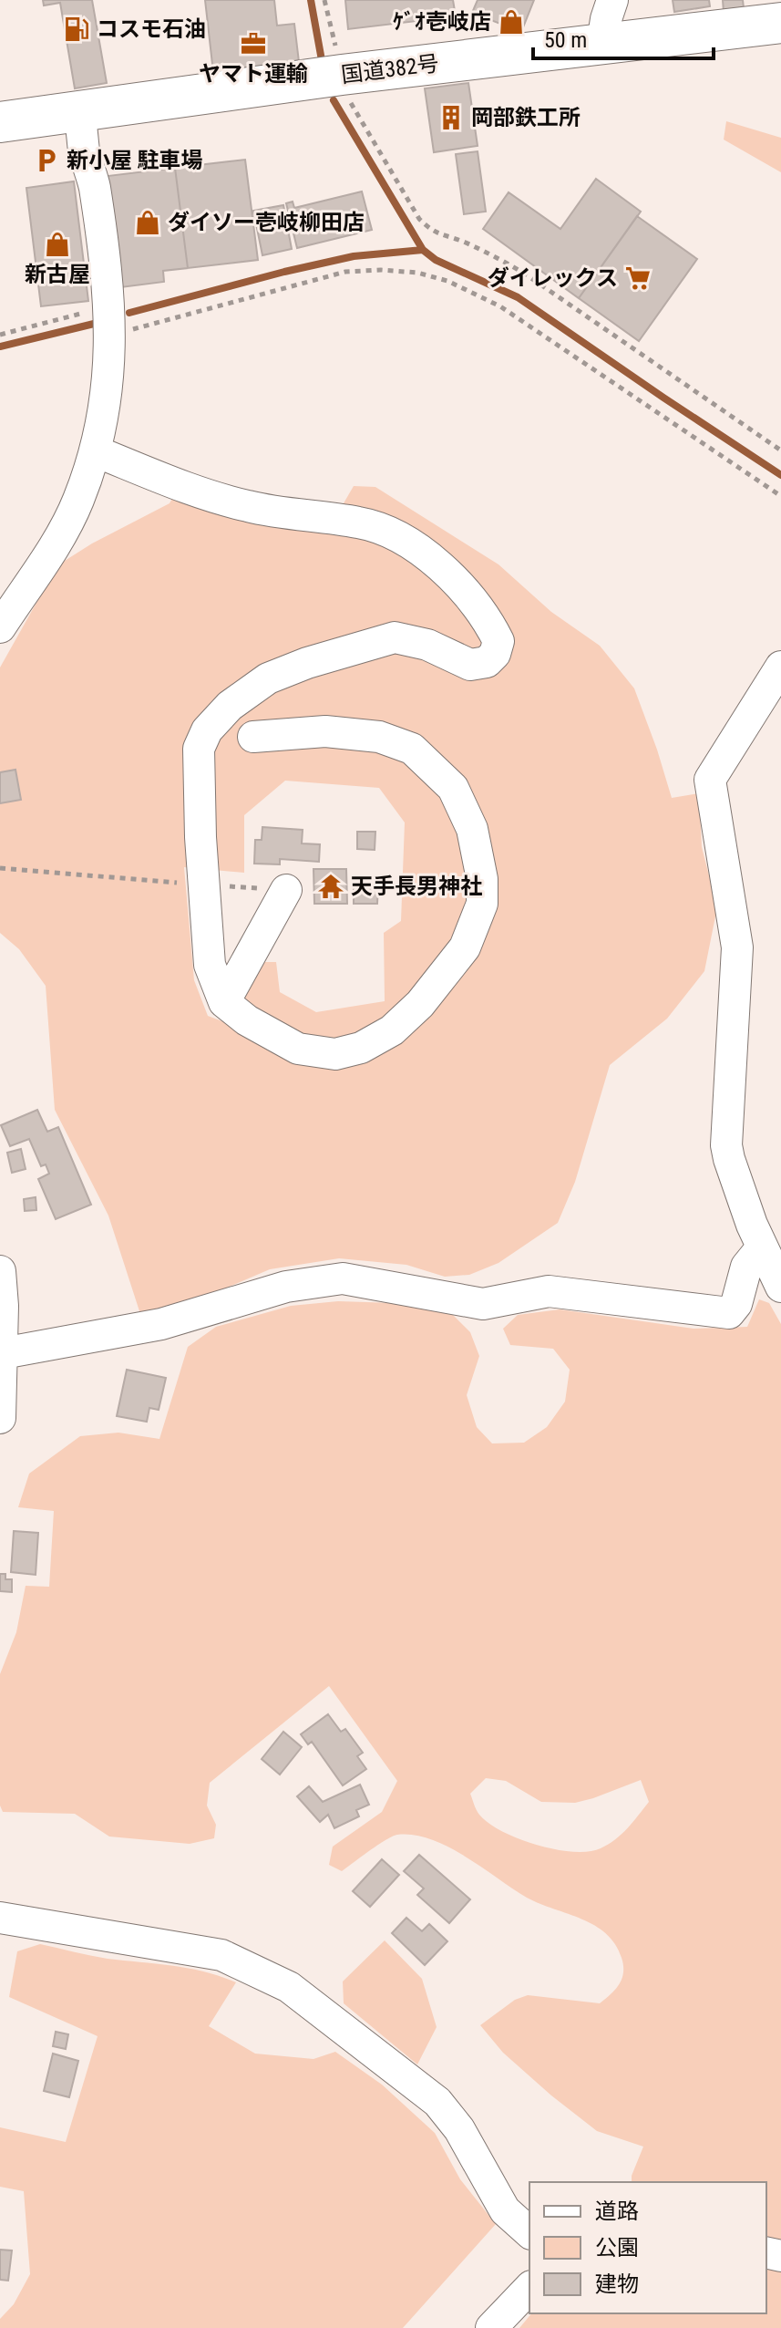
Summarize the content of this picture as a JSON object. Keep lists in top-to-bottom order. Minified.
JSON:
{"streets":{"highway":["国道382号"]},"places":{"shop":["ｹﾞｵ壱岐店","ダイソー壱岐柳田店","新古屋"],"fuel station":["コスモ石油"],"office":["ヤマト運輸"],"building":["岡部鉄工所"],"parking":["新小屋 駐車場"],"supermarket":["ダイレックス"],"temple":["天手長男神社"]},"legend":["道路","公園","建物"],"scale_bar":"50 m"}
